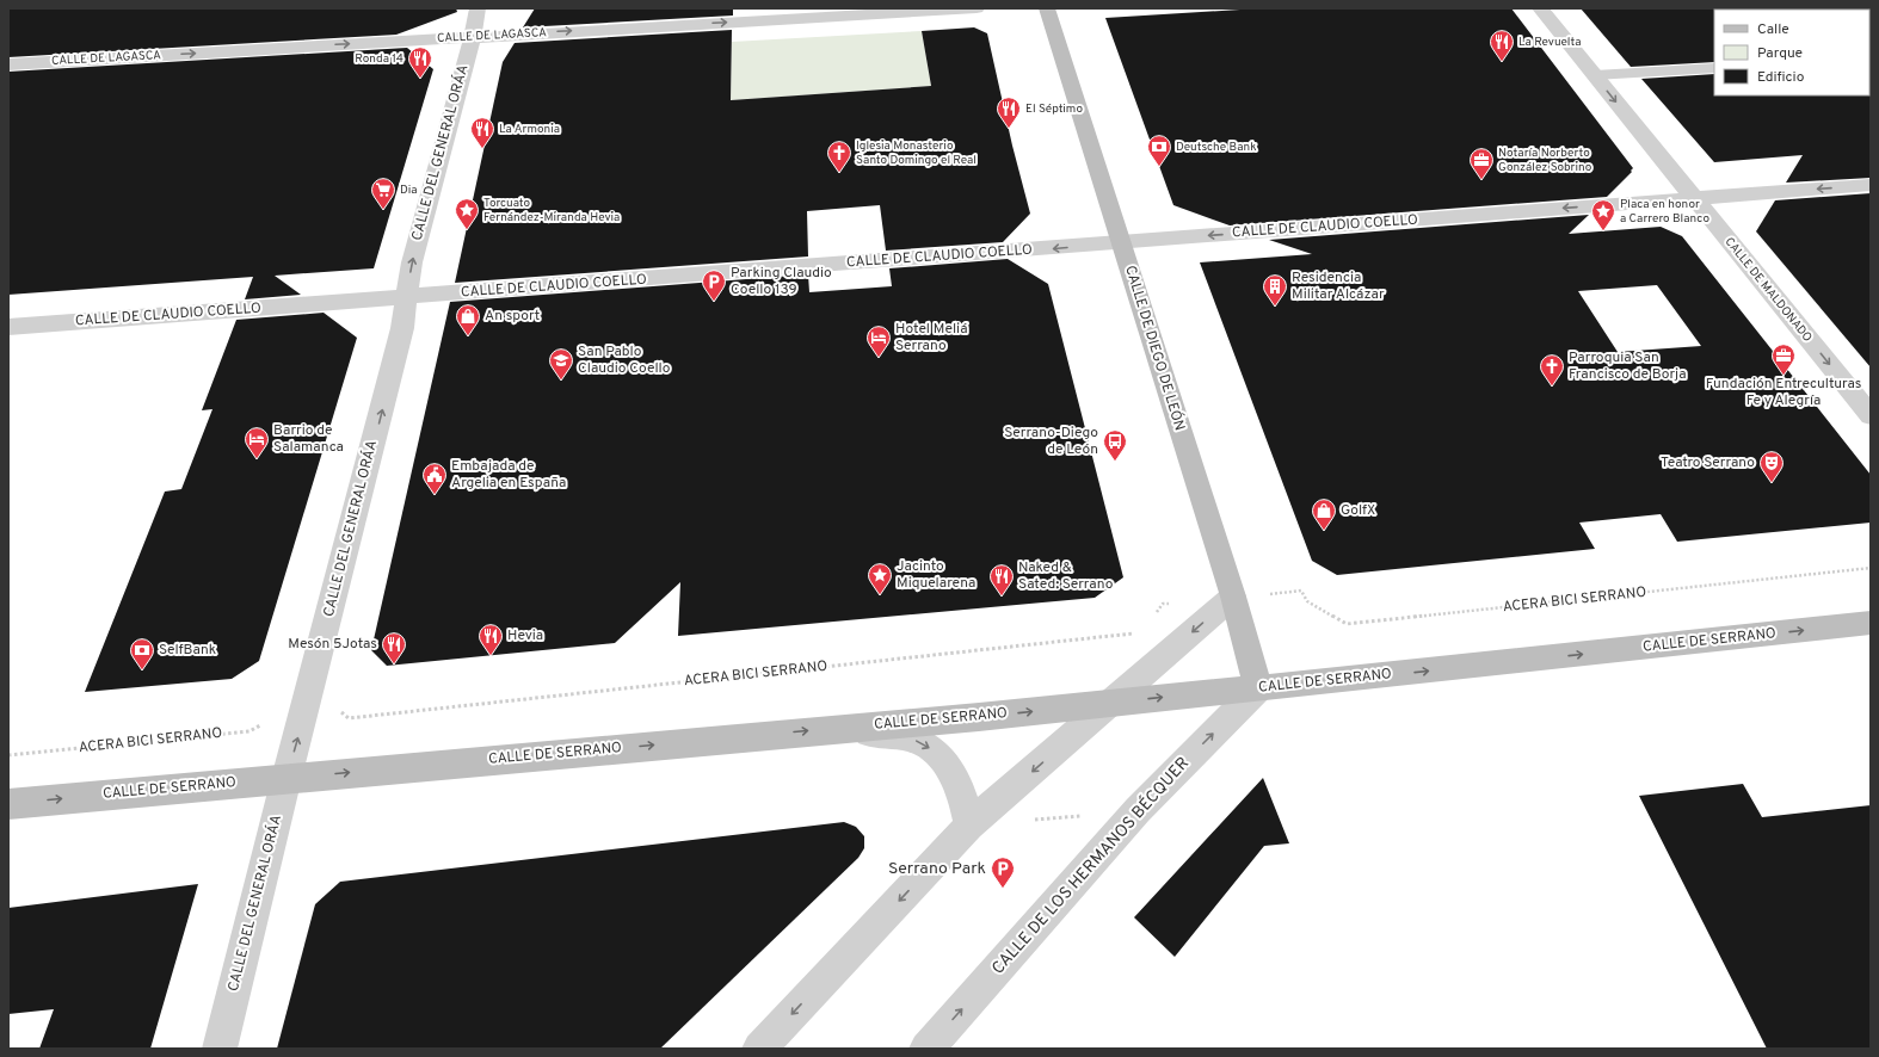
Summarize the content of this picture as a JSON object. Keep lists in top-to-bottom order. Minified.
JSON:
{"streets":{"main road":["CALLE DE DIEGO DE LEÓN","CALLE DE SERRANO"],"street":["CALLE DE LAGASCA","CALLE DEL GENERAL ORÁA","CALLE DE CLAUDIO COELLO","CALLE DE MALDONADO","CALLE DE LOS HERMANOS BÉCQUER"],"path":["ACERA BICI SERRANO"]},"crossings":[["CALLE DE LAGASCA","CALLE DEL GENERAL ORÁA"],["CALLE DEL GENERAL ORÁA","CALLE DE CLAUDIO COELLO"],["CALLE DEL GENERAL ORÁA","CALLE DE SERRANO"],["CALLE DE CLAUDIO COELLO","CALLE DE MALDONADO"],["CALLE DE CLAUDIO COELLO","CALLE DE DIEGO DE LEÓN"],["CALLE DE DIEGO DE LEÓN","CALLE DE SERRANO"],["CALLE DE DIEGO DE LEÓN","CALLE DE LOS HERMANOS BÉCQUER"],["CALLE DE SERRANO","CALLE DE LOS HERMANOS BÉCQUER"]],"one_way":["CALLE DE LAGASCA","CALLE DEL GENERAL ORÁA","CALLE DE CLAUDIO COELLO","CALLE DE MALDONADO","CALLE DE SERRANO"],"places":{"restaurant":["La Revuelta","Ronda 14","El Séptimo","La Armonia","Naked & Sated: Serrano","Hevia","Mesón 5Jotas"],"bank":["Deutsche Bank","SelfBank"],"church":["Iglesia Monasterio Santo Domingo el Real","Parroquia San Francisco de Borja"],"office":["Notaría Norberto González Sobrino","Fundación Entreculturas Fe y Alegría"],"supermarket":["Dia"],"place":["Torcuato Fernández-Miranda Hevia","Placa en honor a Carrero Blanco","Jacinto Miquelarena"],"parking":["Parking Claudio Coello 139","Serrano Park"],"building":["Residencia Militar Alcázar"],"shop":["An sport","GolfX"],"hotel":["Hotel Meliá Serrano","Barrio de Salamanca"],"school or university":["San Pablo Claudio Coello"],"bus stop":["Serrano-Diego de León"],"theatre":["Teatro Serrano"],"public building":["Embajada de Argelia en España"]},"legend":["Calle","Parque","Edificio"]}
